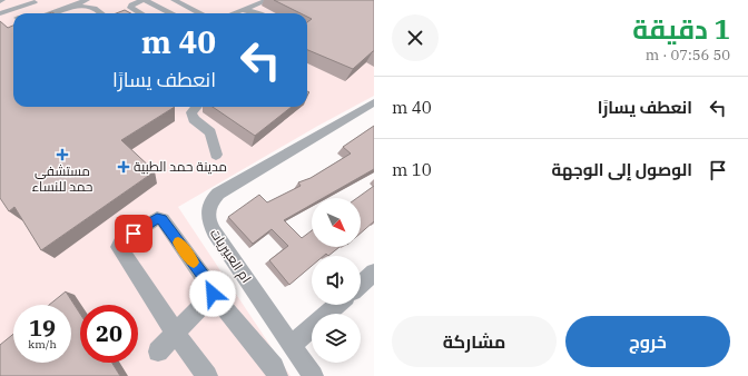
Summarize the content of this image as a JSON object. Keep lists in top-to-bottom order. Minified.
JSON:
{"streets":{"street":["ام العبيريات"]},"places":{"health":["مستشفى حمد للنساء","مدينة حمد الطبية"]},"north":"bottom right","page":{"heading":["1 دقيقة","50 m · 07:56"],"turn":["40 m","انعطف يسارًا"],"list":[{"name":"انعطف يسارًا","value":"40 m"},{"name":"الوصول إلى الوجهة","value":"10 m"}],"speed":"19 km/h","limit":"20","buttons":["خروج","مشاركة"]}}
